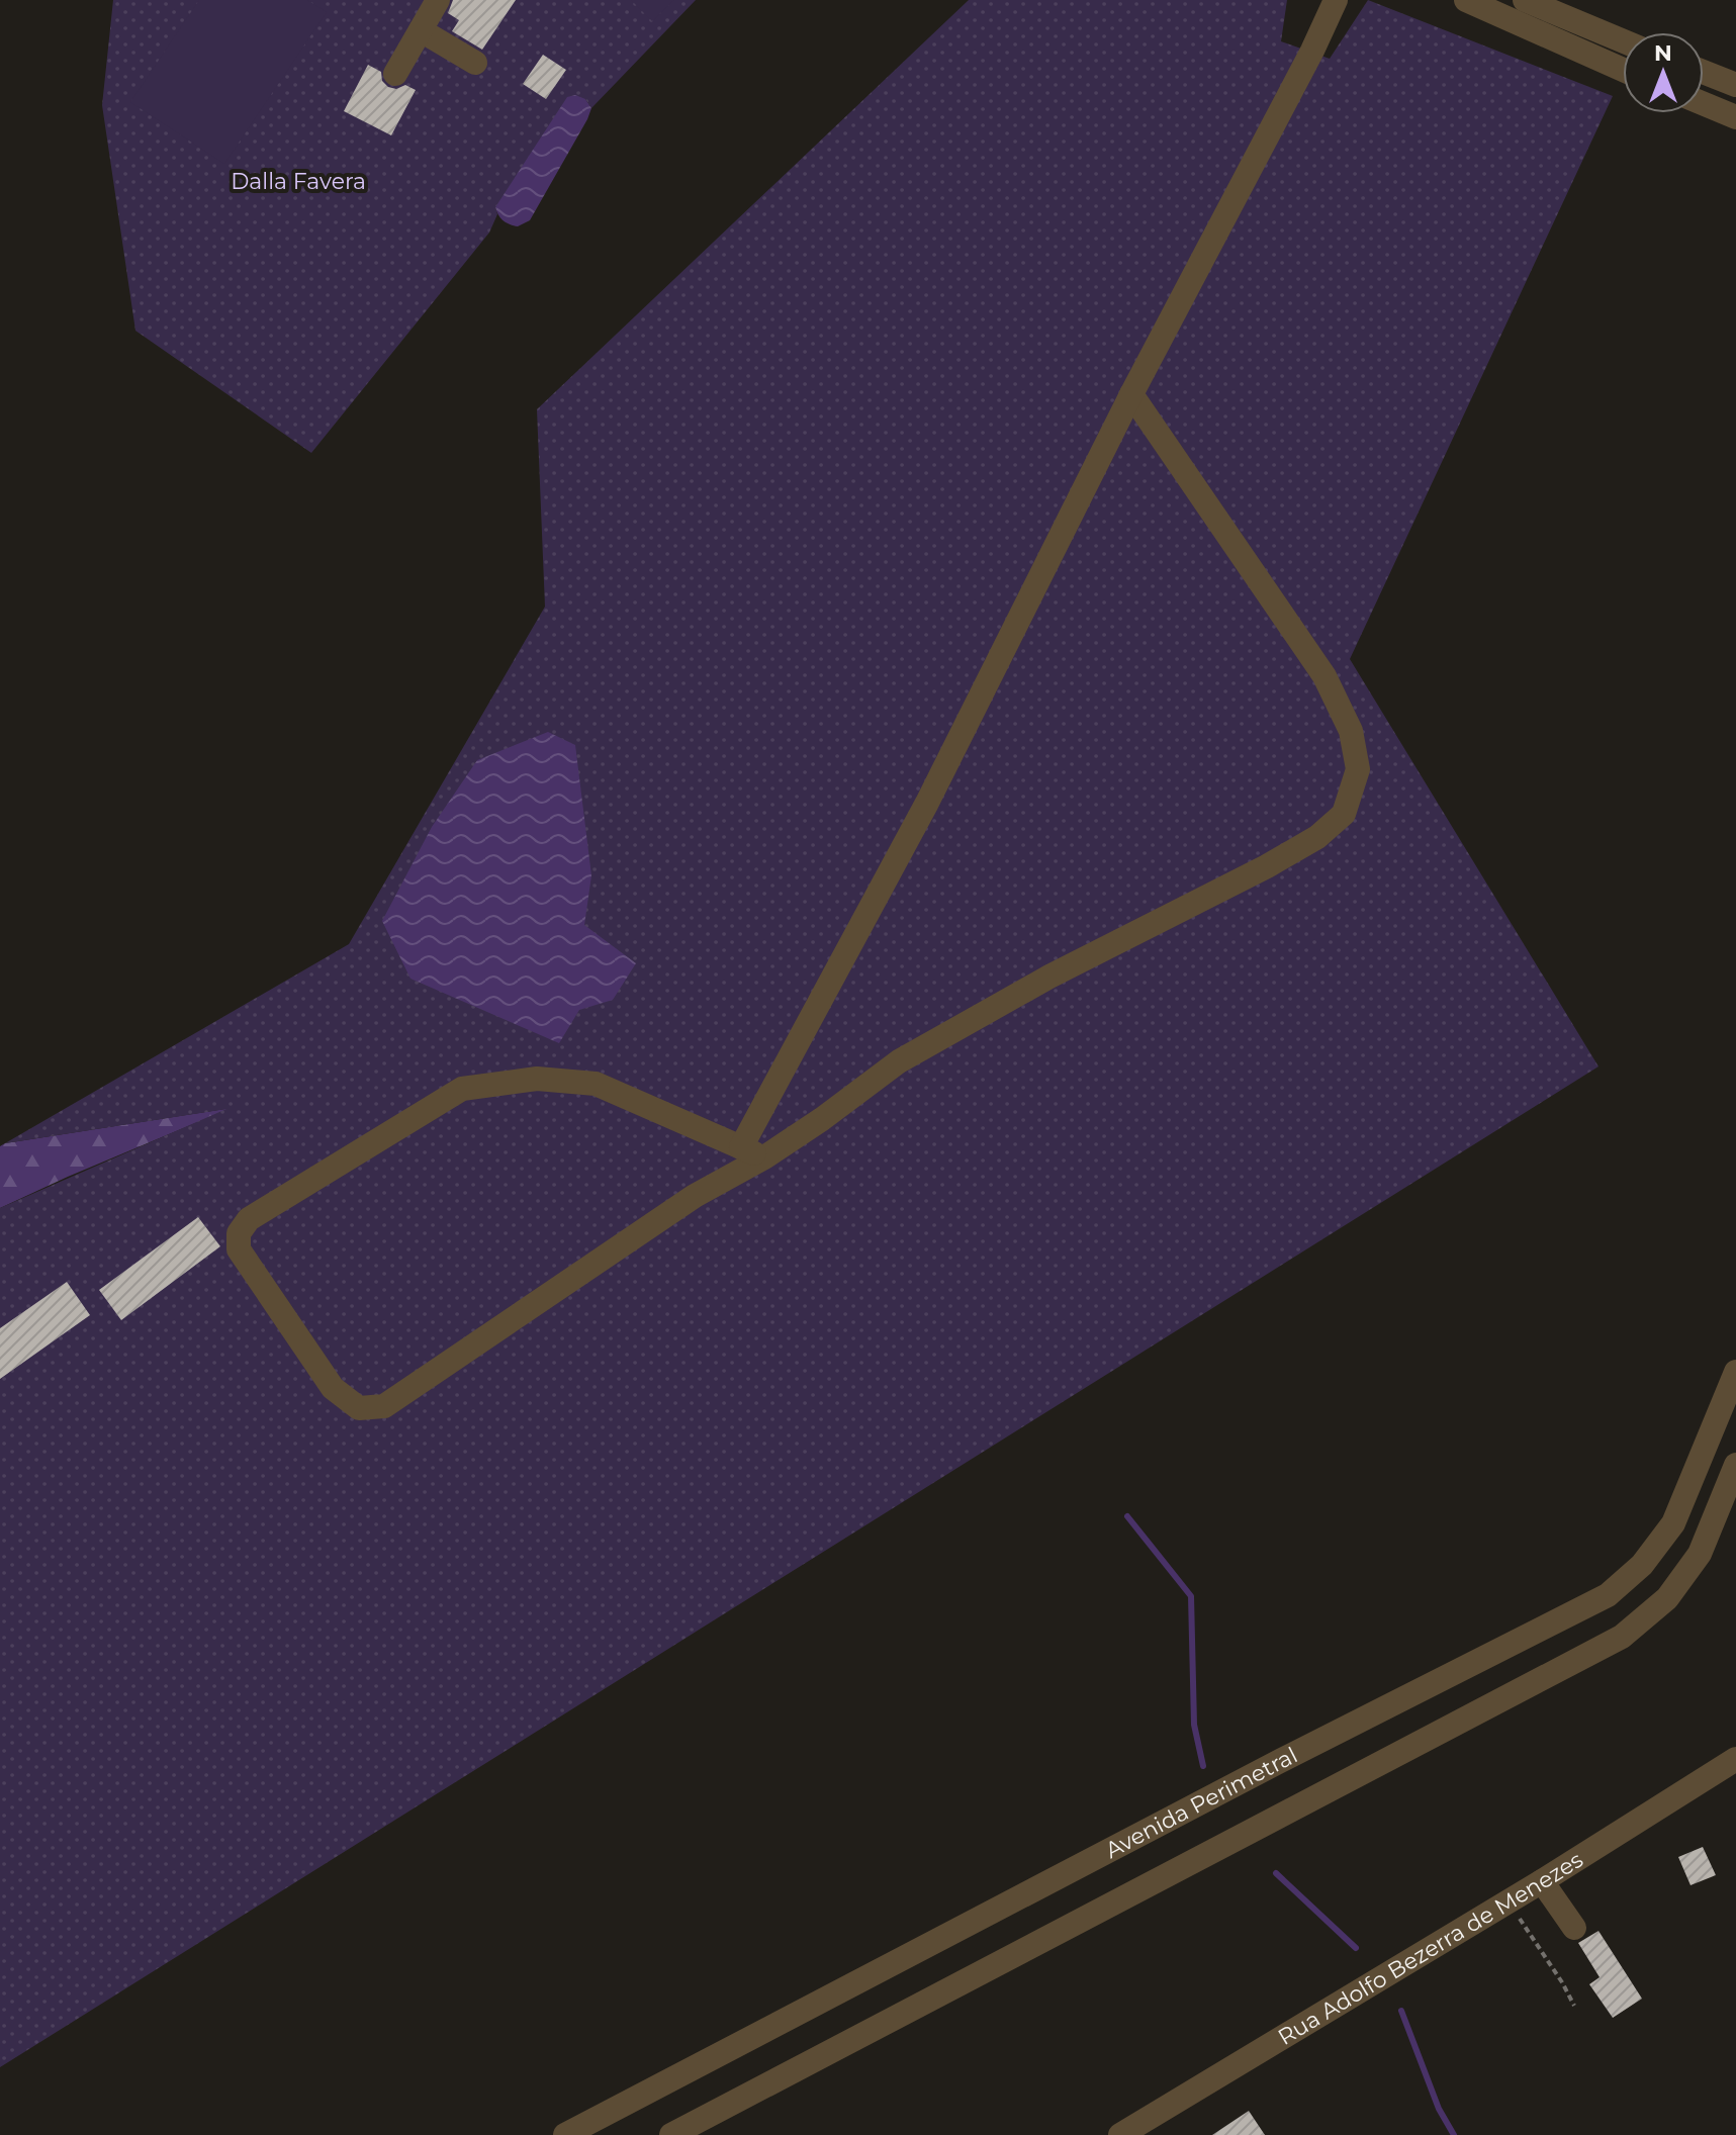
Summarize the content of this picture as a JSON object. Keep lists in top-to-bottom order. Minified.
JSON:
{"streets":{"street":["Avenida Perimetral","Rua Adolfo Bezerra de Menezes"]},"parks":["Dalla Favera"],"north":"top"}
